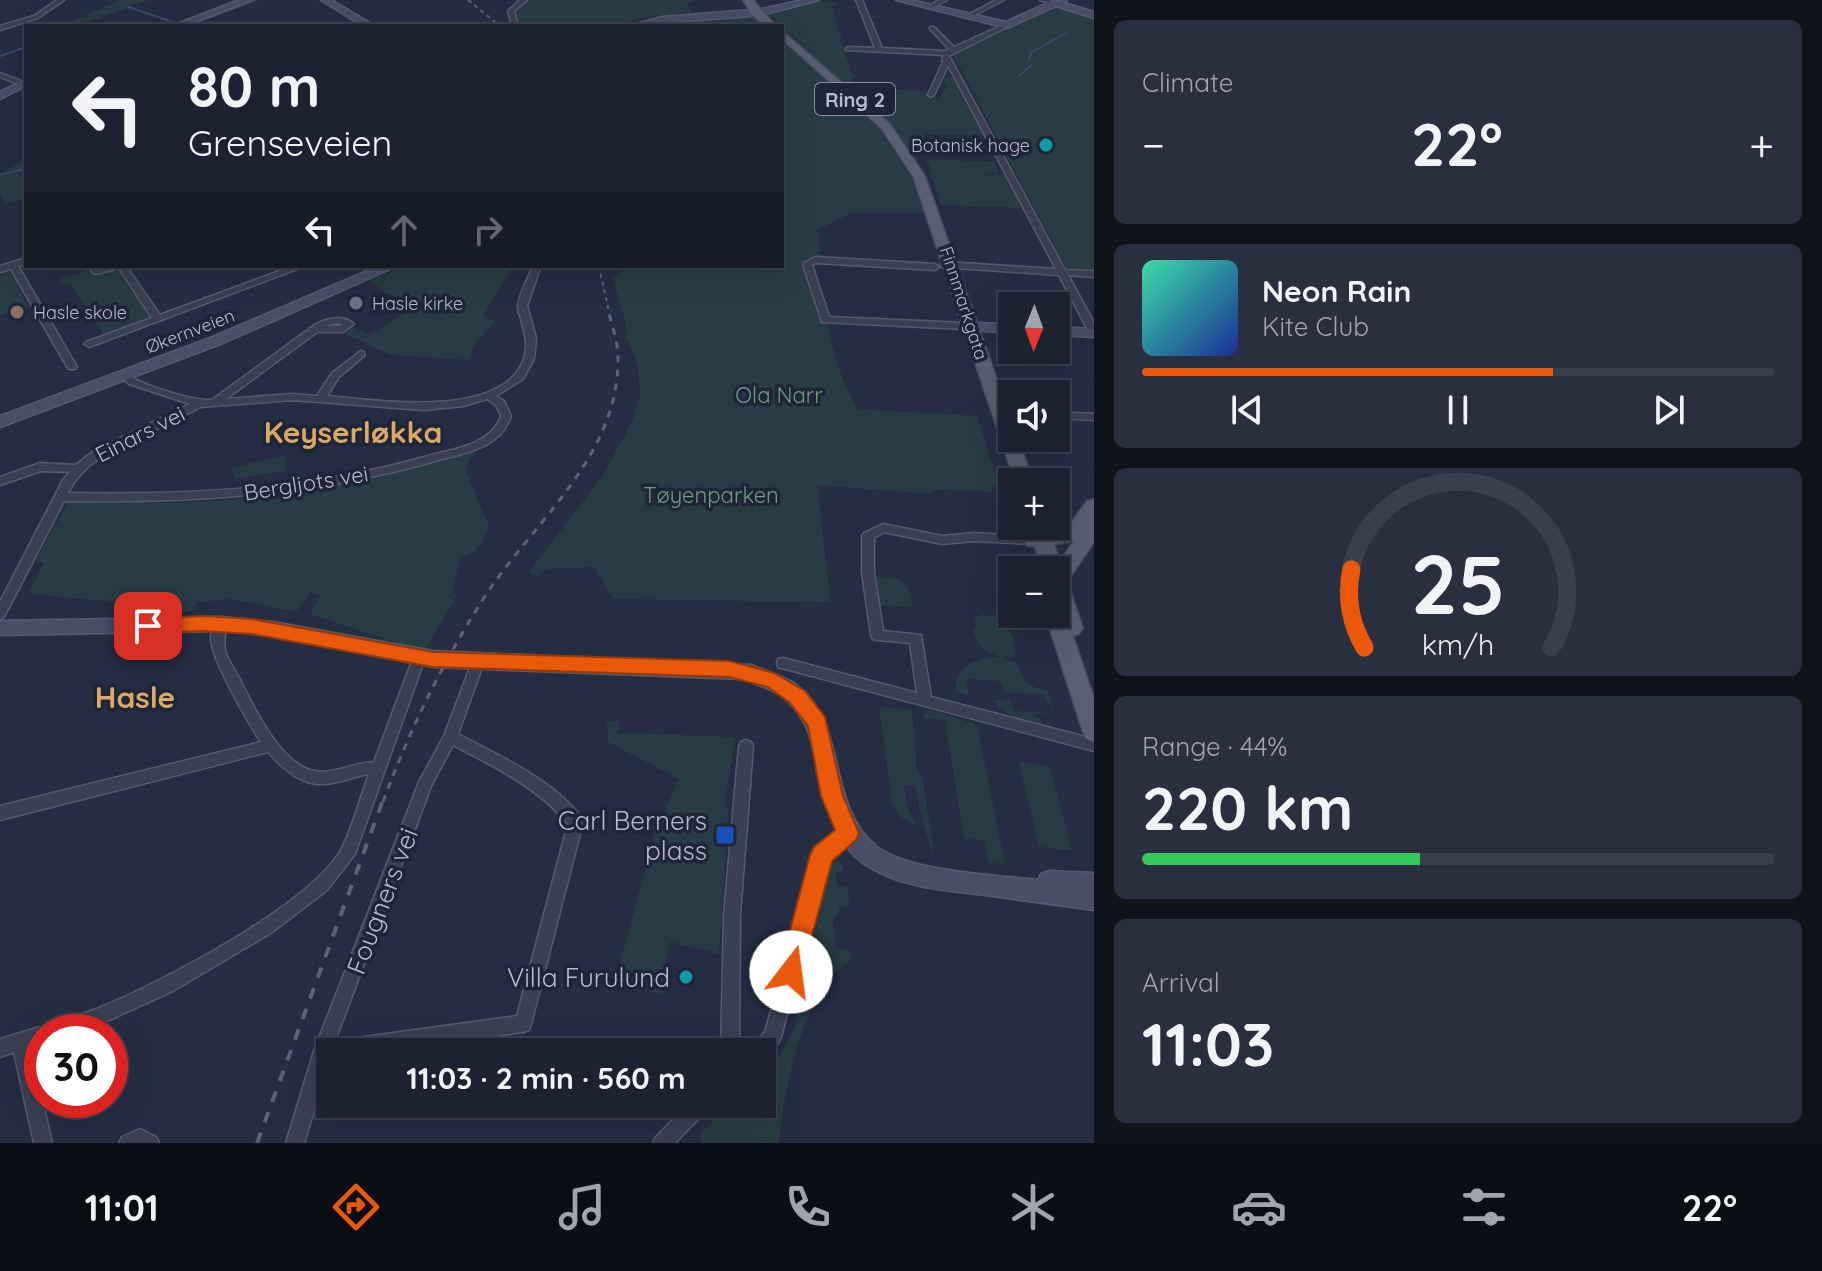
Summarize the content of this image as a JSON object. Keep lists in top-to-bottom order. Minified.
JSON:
{"streets":{"main road":["Ring 2","Finnmarkgata","Økernveien"],"street":["Einars vei","Bergljots vei","Fougners vei"]},"crossings":[["Einars vei","Bergljots vei"]],"districts":["Keyserløkka","Hasle"],"parks":["Ola Narr","Tøyenparken"],"places":{"other":["Botanisk hage","Hasle kirke","Hasle skole","Villa Furulund"],"transit":["Carl Berners plass"]},"north":"bottom","page":{"tile":["Climate",["Range · 44%","220 km"],["Arrival","11:03"]],"turn":["80 m","Grenseveien"],"heat":["−","22°","+"],"song":["Neon Rain","Kite Club"],"map_buttons":["+","−"],"limit":"30","trip":"11:03 · 2 min · 560 m","tabs":["11:01","22°"],"gauge":["25","km/h"]}}
